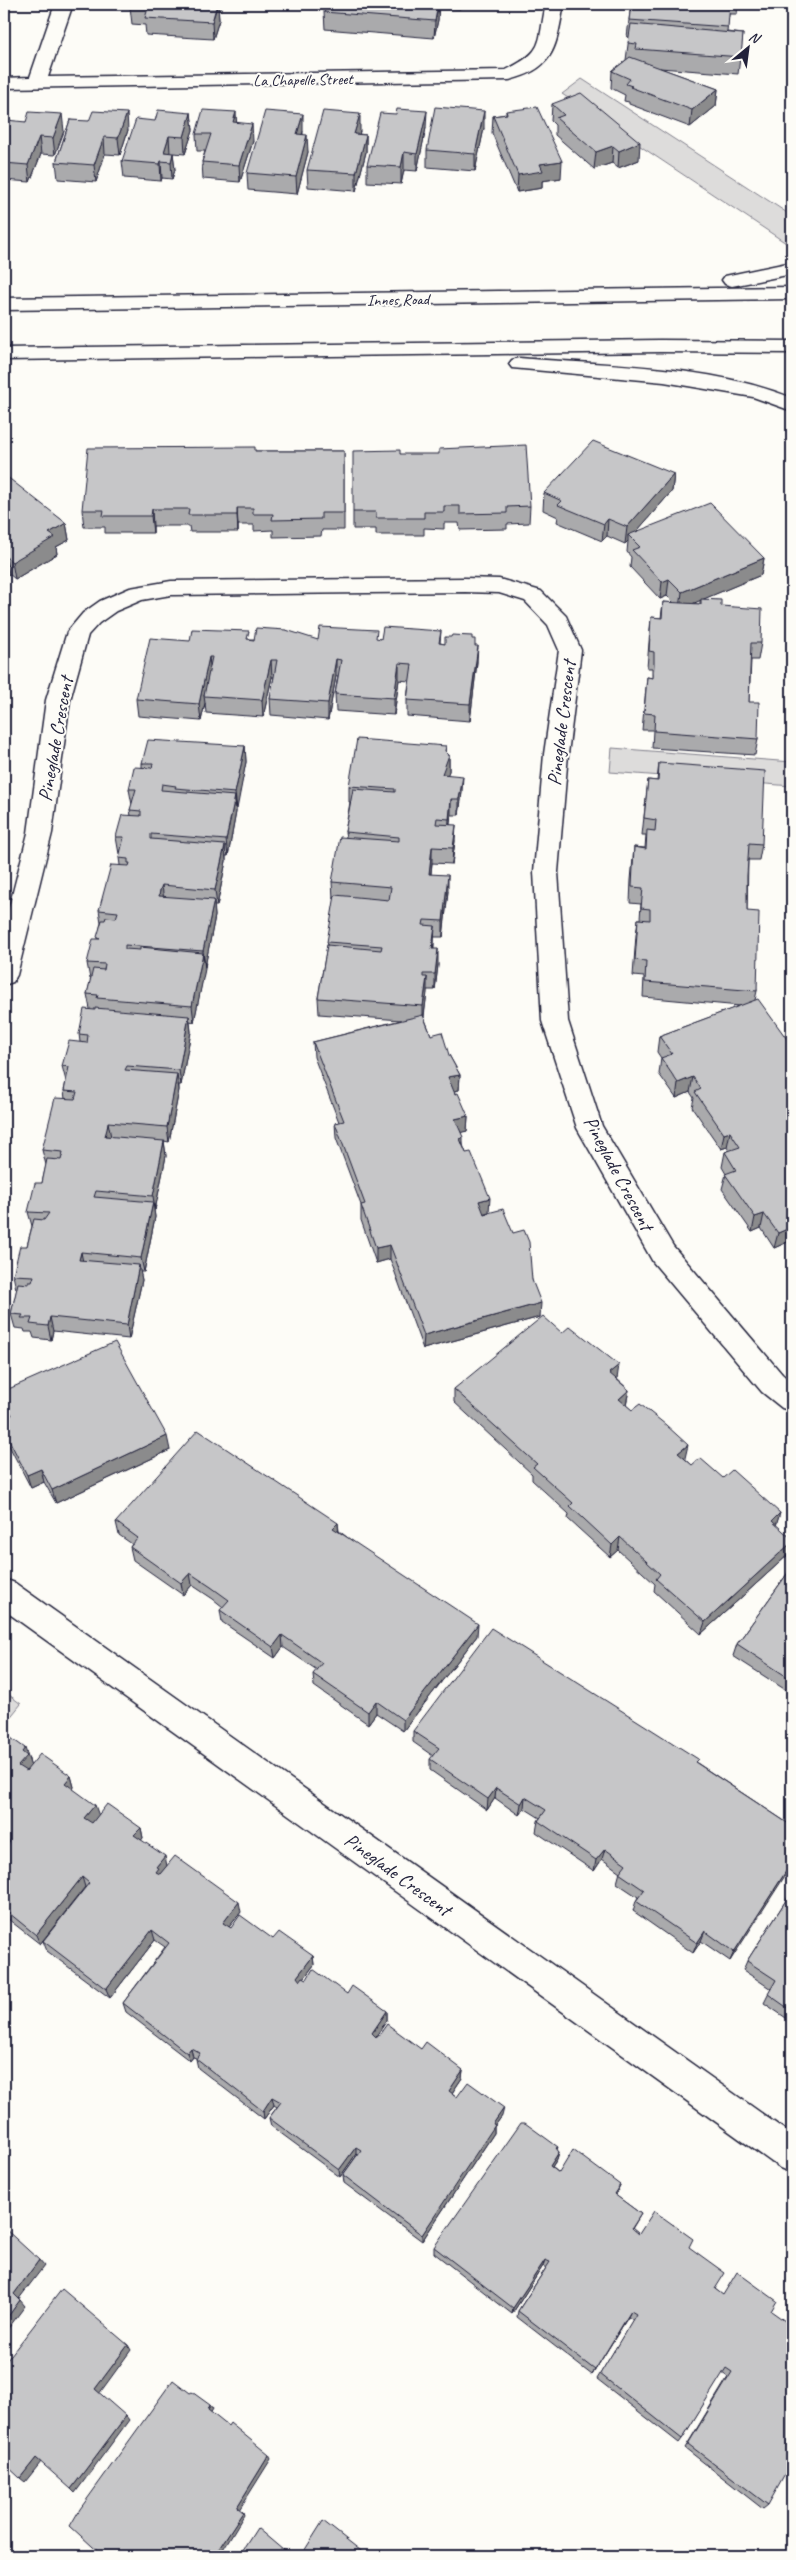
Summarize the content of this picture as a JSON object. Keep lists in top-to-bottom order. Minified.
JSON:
{"streets":{"street":["La Chapelle Street","Innes Road","Pineglade Crescent"]},"north":"top right"}
